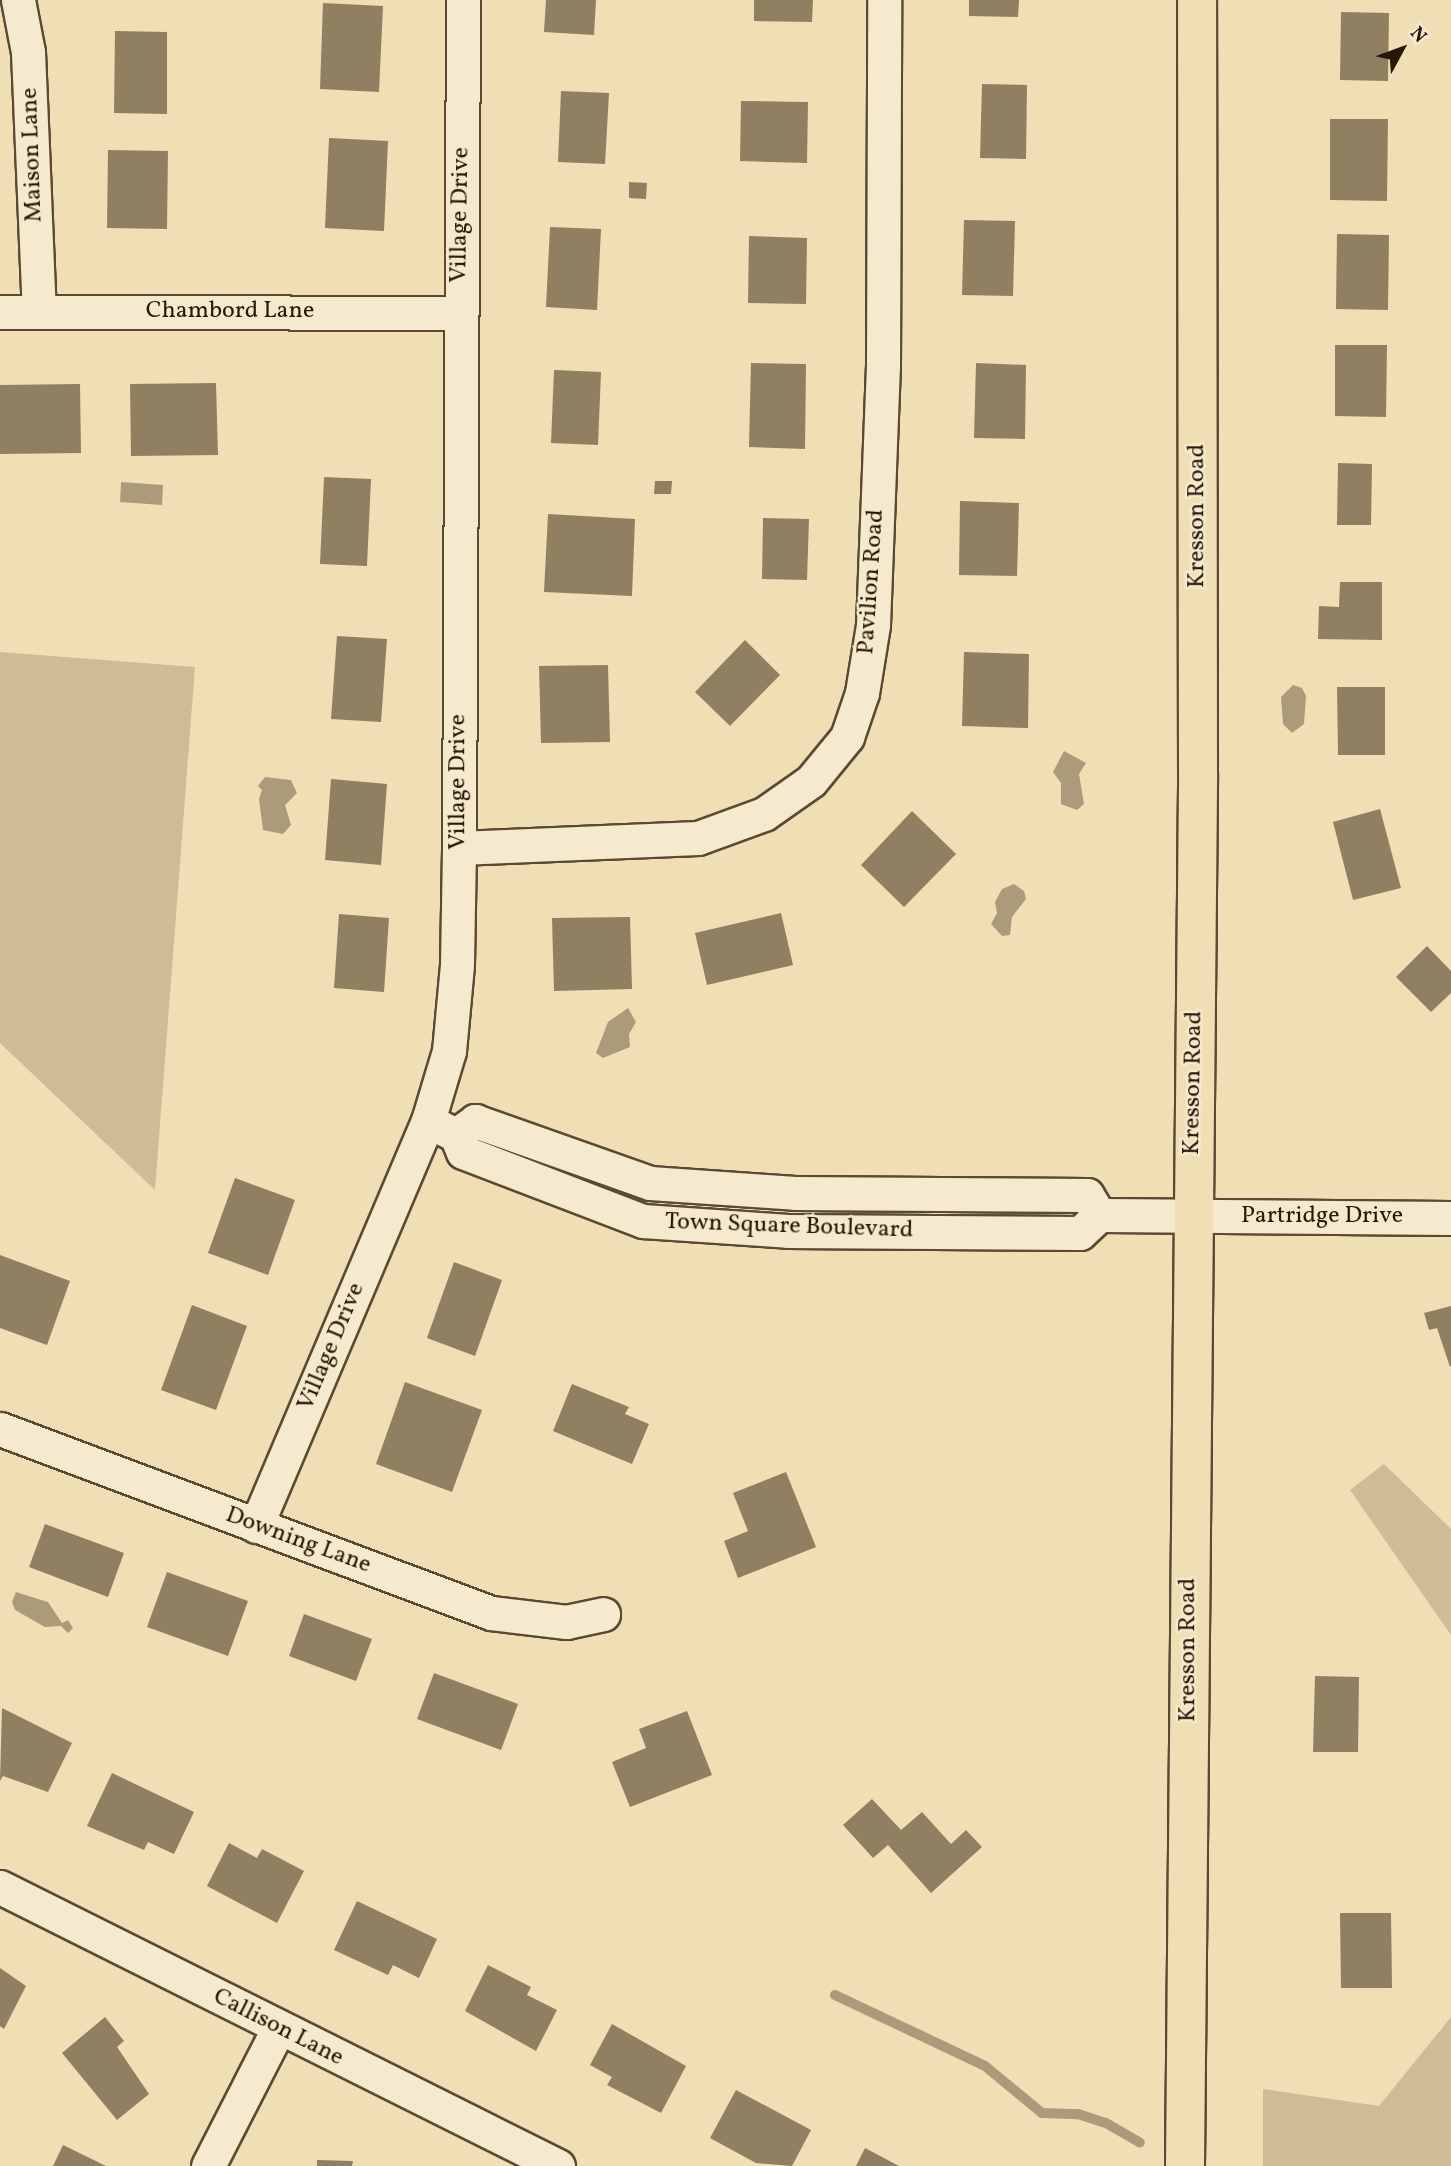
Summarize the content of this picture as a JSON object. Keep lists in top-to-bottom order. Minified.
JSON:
{"streets":{"main road":["Kresson Road"],"street":["Maison Lane","Village Drive","Chambord Lane","Pavilion Road","Partridge Drive","Town Square Boulevard","Downing Lane","Callison Lane"]},"crossings":[["Maison Lane","Chambord Lane"],["Village Drive","Chambord Lane"],["Village Drive","Pavilion Road"],["Village Drive","Town Square Boulevard"],["Village Drive","Downing Lane"],["Kresson Road","Partridge Drive"],["Kresson Road","Town Square Boulevard"],["Partridge Drive","Town Square Boulevard"]],"north":"top right"}
